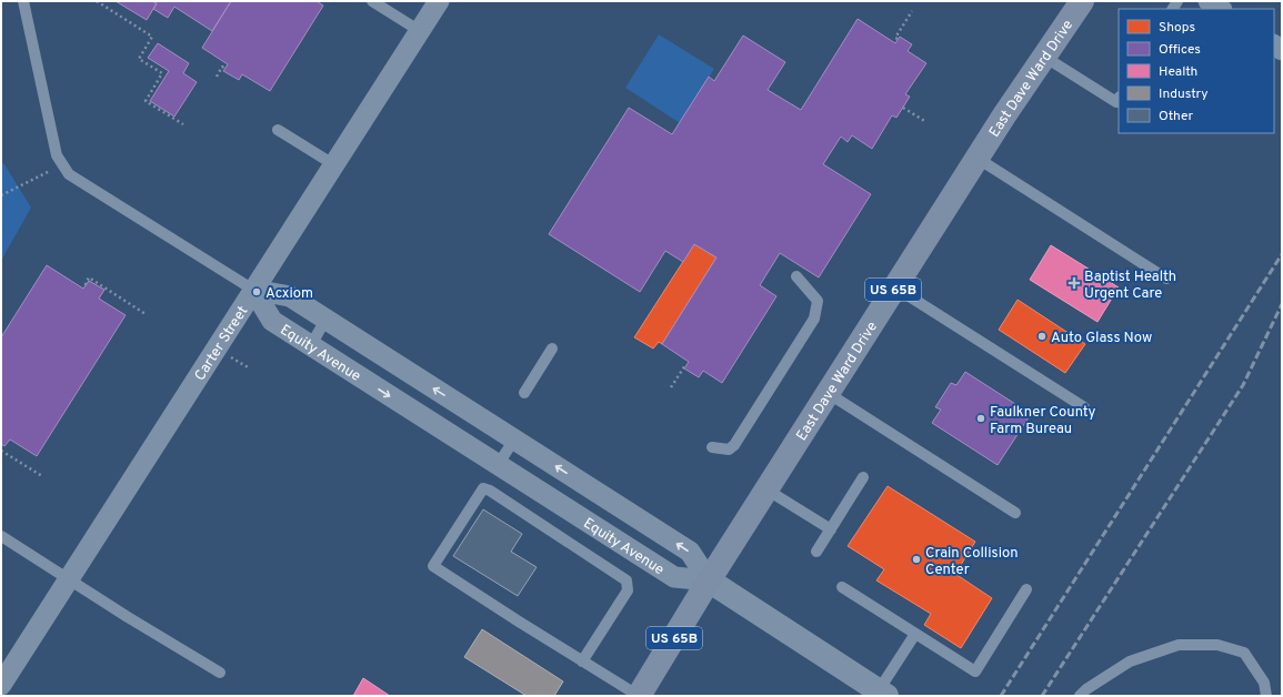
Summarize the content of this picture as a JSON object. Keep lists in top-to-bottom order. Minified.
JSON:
{"streets":{"main road":["East Dave Ward Drive","US 65B"],"street":["Carter Street","Equity Avenue"]},"crossings":[["East Dave Ward Drive","Equity Avenue"],["Carter Street","Equity Avenue"]],"places":{"health":["Baptist Health Urgent Care"],"other":["Acxiom","Auto Glass Now","Faulkner County Farm Bureau","Crain Collision Center"]},"legend":["Shops","Offices","Health","Industry","Other"]}
